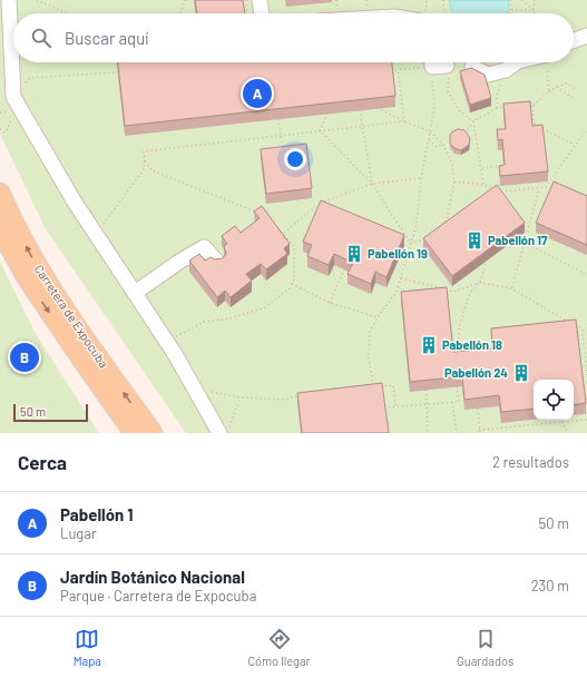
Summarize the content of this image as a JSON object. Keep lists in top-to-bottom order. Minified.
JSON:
{"streets":{"main road":["Carretera de Expocuba"]},"places":{"building":["Pabellón 17","Pabellón 19","Pabellón 18","Pabellón 24"]},"scale_bar":"50 m","page":{"search":"Buscar aquí","pins":["A","B"],"scale":"50 m","heading":["Cerca","2 resultados"],"list":[{"mark":"A","name":"Pabellón 1","note":"Lugar","value":"50 m"},{"mark":"B","name":"Jardín Botánico Nacional","note":"Parque · Carretera de Expocuba","value":"230 m"}],"nav":["Mapa","Cómo llegar","Guardados"]}}
